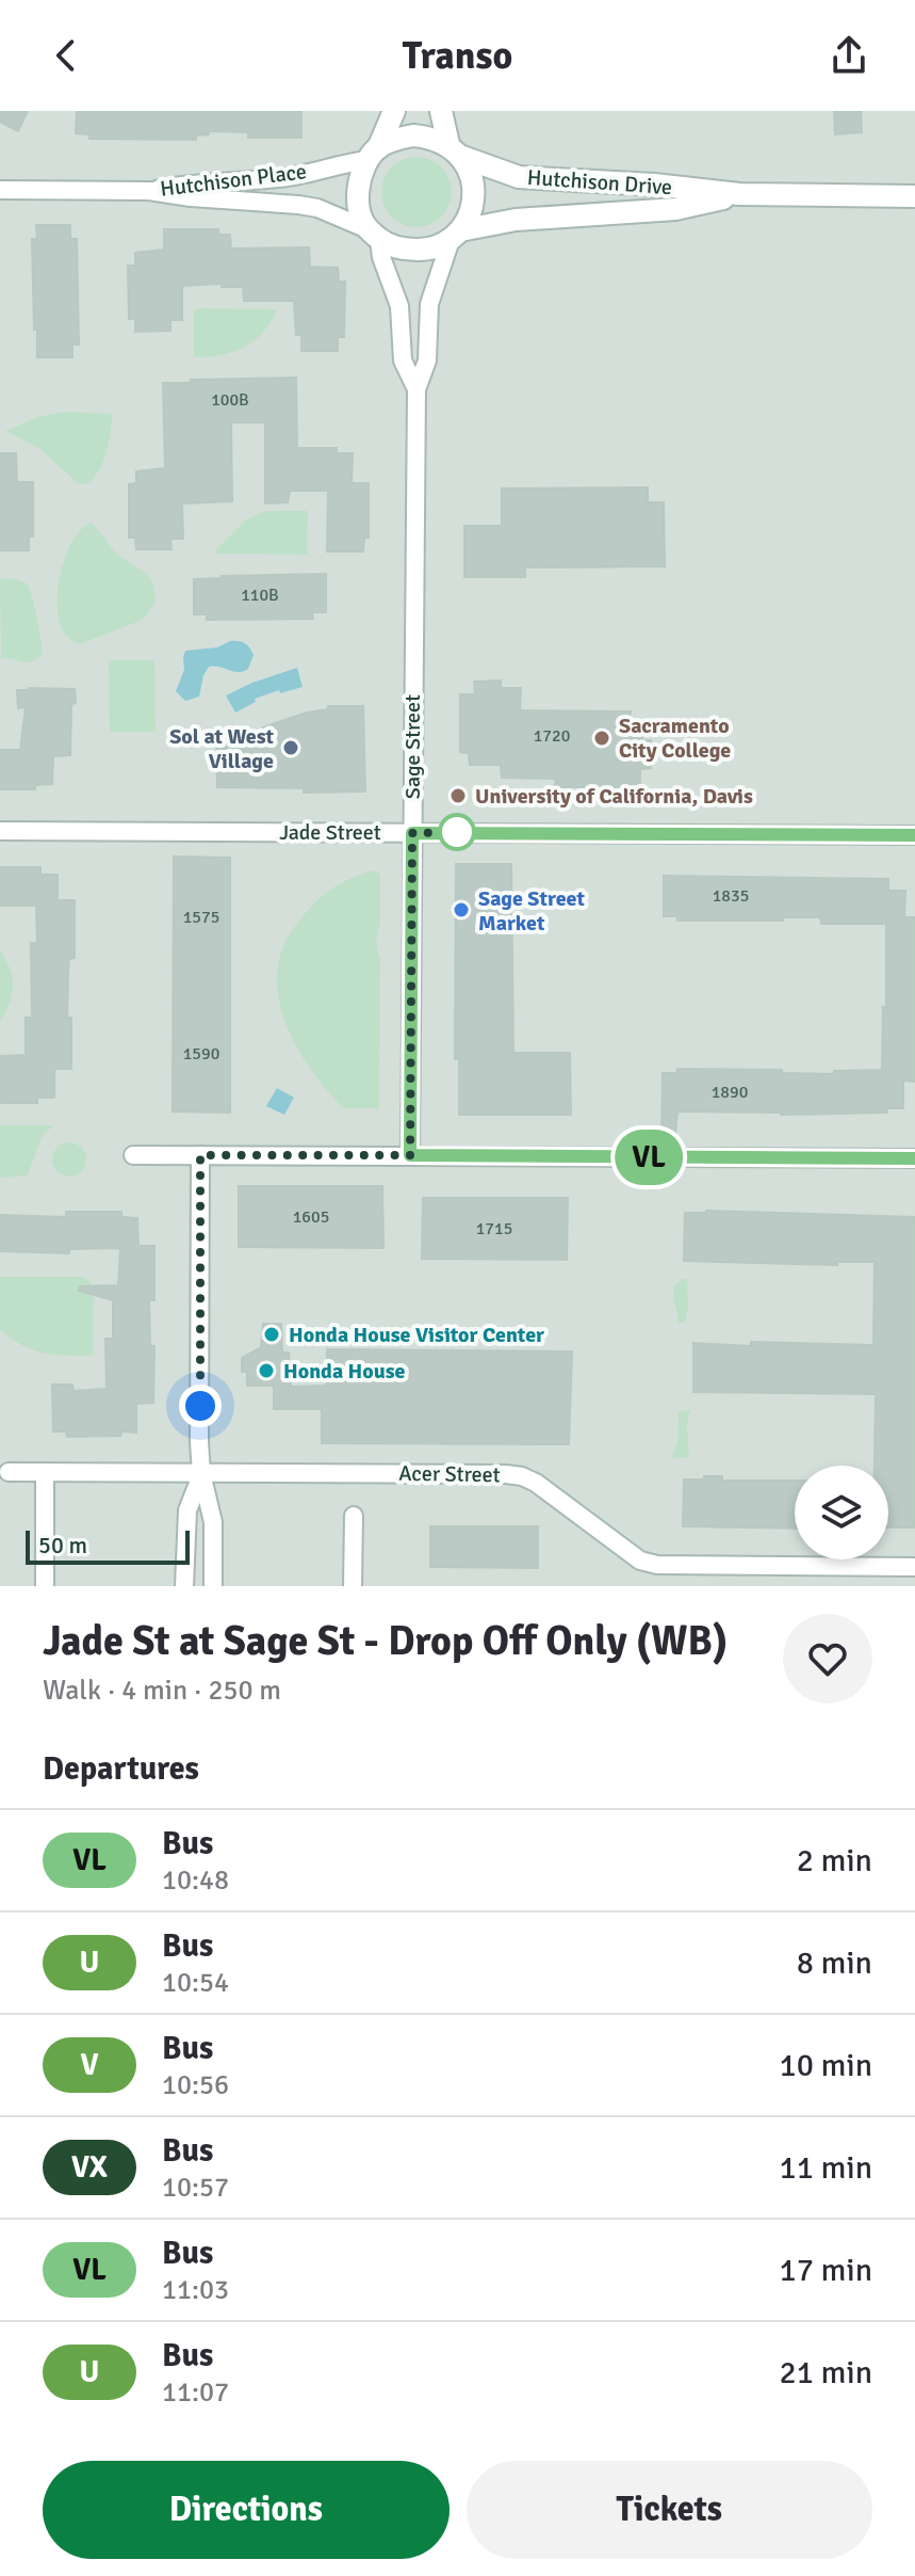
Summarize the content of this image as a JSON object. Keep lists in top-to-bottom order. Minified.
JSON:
{"streets":{"street":["Hutchison Place","Hutchison Drive","Sage Street","Jade Street","Acer Street"]},"crossings":[["Hutchison Place","Hutchison Drive"],["Hutchison Place","Sage Street"],["Hutchison Drive","Sage Street"],["Sage Street","Jade Street"]],"places":["Sacramento City College","Sol at West Village","University of California, Davis","Sage Street Market","Honda House Visitor Center","Honda House"],"lines":["bus line VL"],"house_numbers":["100B","110B","1720","1835","1575","1590","1890","1605","1715"],"scale_bar":"50 m","page":{"header":"Transo","on_map":"VL","scale":"50 m","heading":[["Jade St at Sage St - Drop Off Only (WB)","Walk · 4 min · 250 m"],"Departures"],"list":[{"mark":"VL","name":"Bus","note":"10:48","value":"2 min"},{"mark":"U","name":"Bus","note":"10:54","value":"8 min"},{"mark":"V","name":"Bus","note":"10:56","value":"10 min"},{"mark":"VX","name":"Bus","note":"10:57","value":"11 min"},{"mark":"VL","name":"Bus","note":"11:03","value":"17 min"},{"mark":"U","name":"Bus","note":"11:07","value":"21 min"}],"buttons":["Directions","Tickets"]}}
